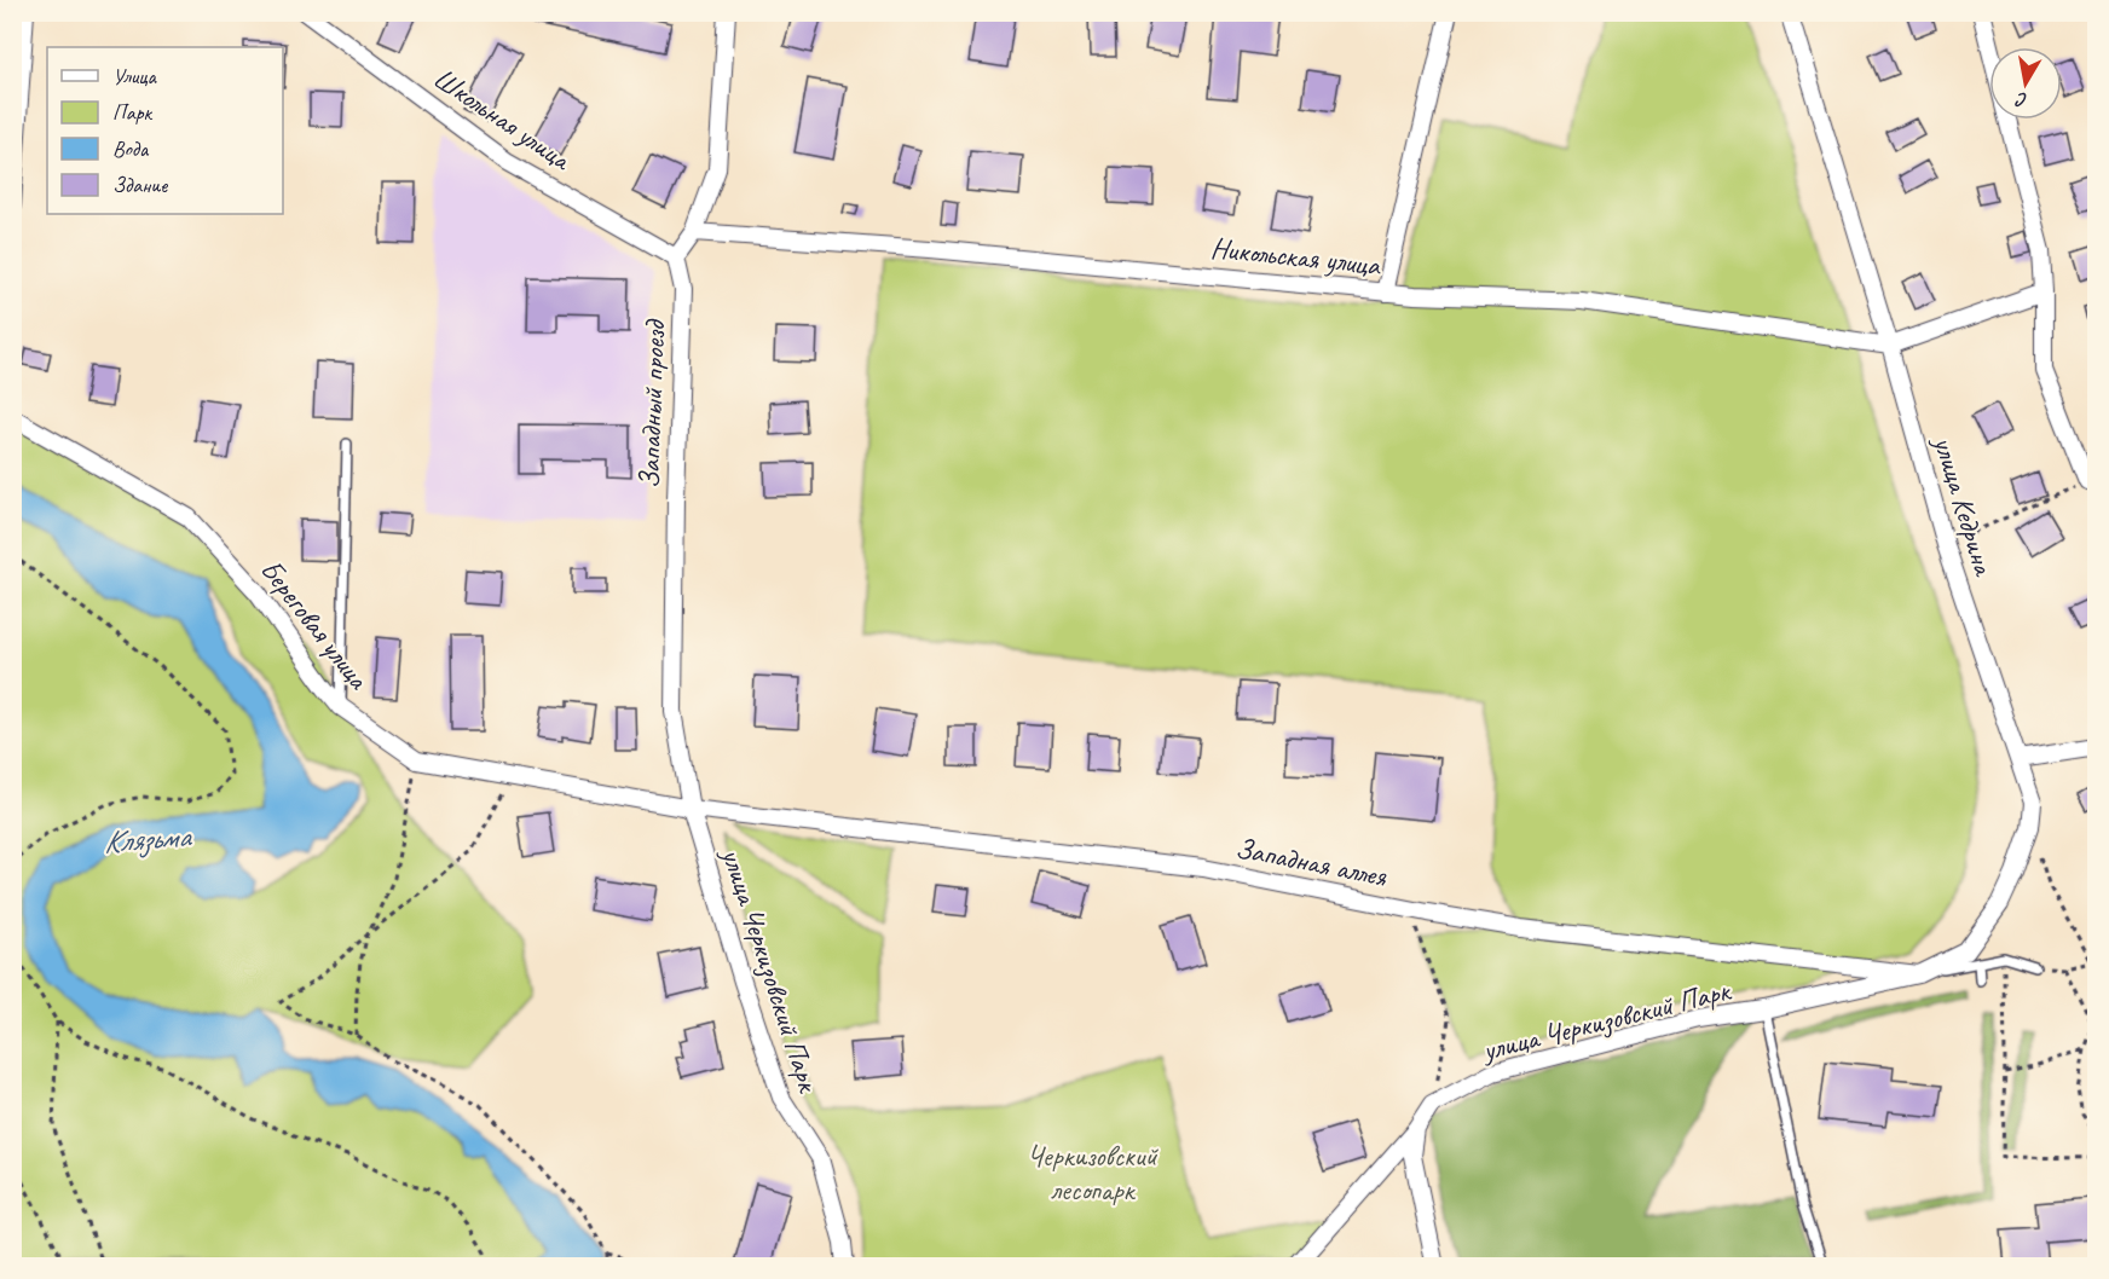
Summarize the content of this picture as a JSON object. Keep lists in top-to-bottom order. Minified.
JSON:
{"streets":{"street":["Школьная улица","Никольская улица","Западный проезд","улица Кедрина","Береговая улица","Западная аллея","улица Черкизовский Парк"]},"crossings":[["Школьная улица","Западный проезд"],["Никольская улица","улица Кедрина"],["Западный проезд","Береговая улица"],["Западный проезд","Западная аллея"],["Западный проезд","улица Черкизовский Парк"],["улица Кедрина","Западная аллея"],["улица Кедрина","улица Черкизовский Парк"],["Береговая улица","Западная аллея"],["Береговая улица","улица Черкизовский Парк"],["Западная аллея","улица Черкизовский Парк"]],"water":["Клязьма"],"parks":["Черкизовский лесопарк"],"legend":["Улица","Парк","Вода","Здание"],"north":"bottom"}
